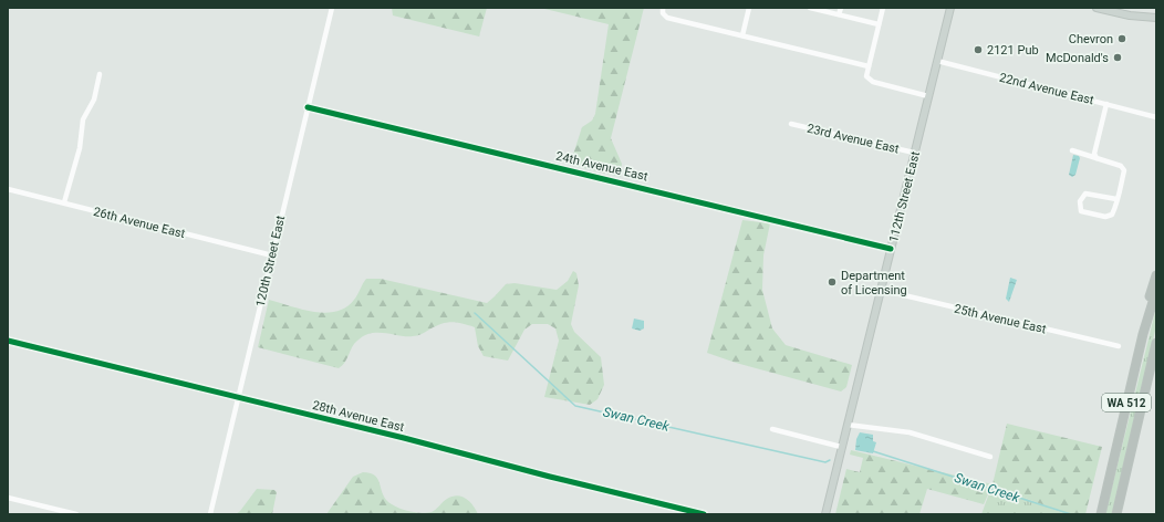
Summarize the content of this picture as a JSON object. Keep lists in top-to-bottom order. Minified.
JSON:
{"streets":{"highway":["WA 512"],"main road":["112th Street East"],"street":["22nd Avenue East","23rd Avenue East","24th Avenue East","26th Avenue East","120th Street East","25th Avenue East","28th Avenue East"]},"crossings":[["22nd Avenue East","112th Street East"],["23rd Avenue East","112th Street East"],["24th Avenue East","112th Street East"],["24th Avenue East","120th Street East"],["112th Street East","25th Avenue East"],["26th Avenue East","120th Street East"],["120th Street East","28th Avenue East"]],"water":["Swan Creek"],"places":["Chevron","2121 Pub","McDonald's","Department of Licensing"]}
